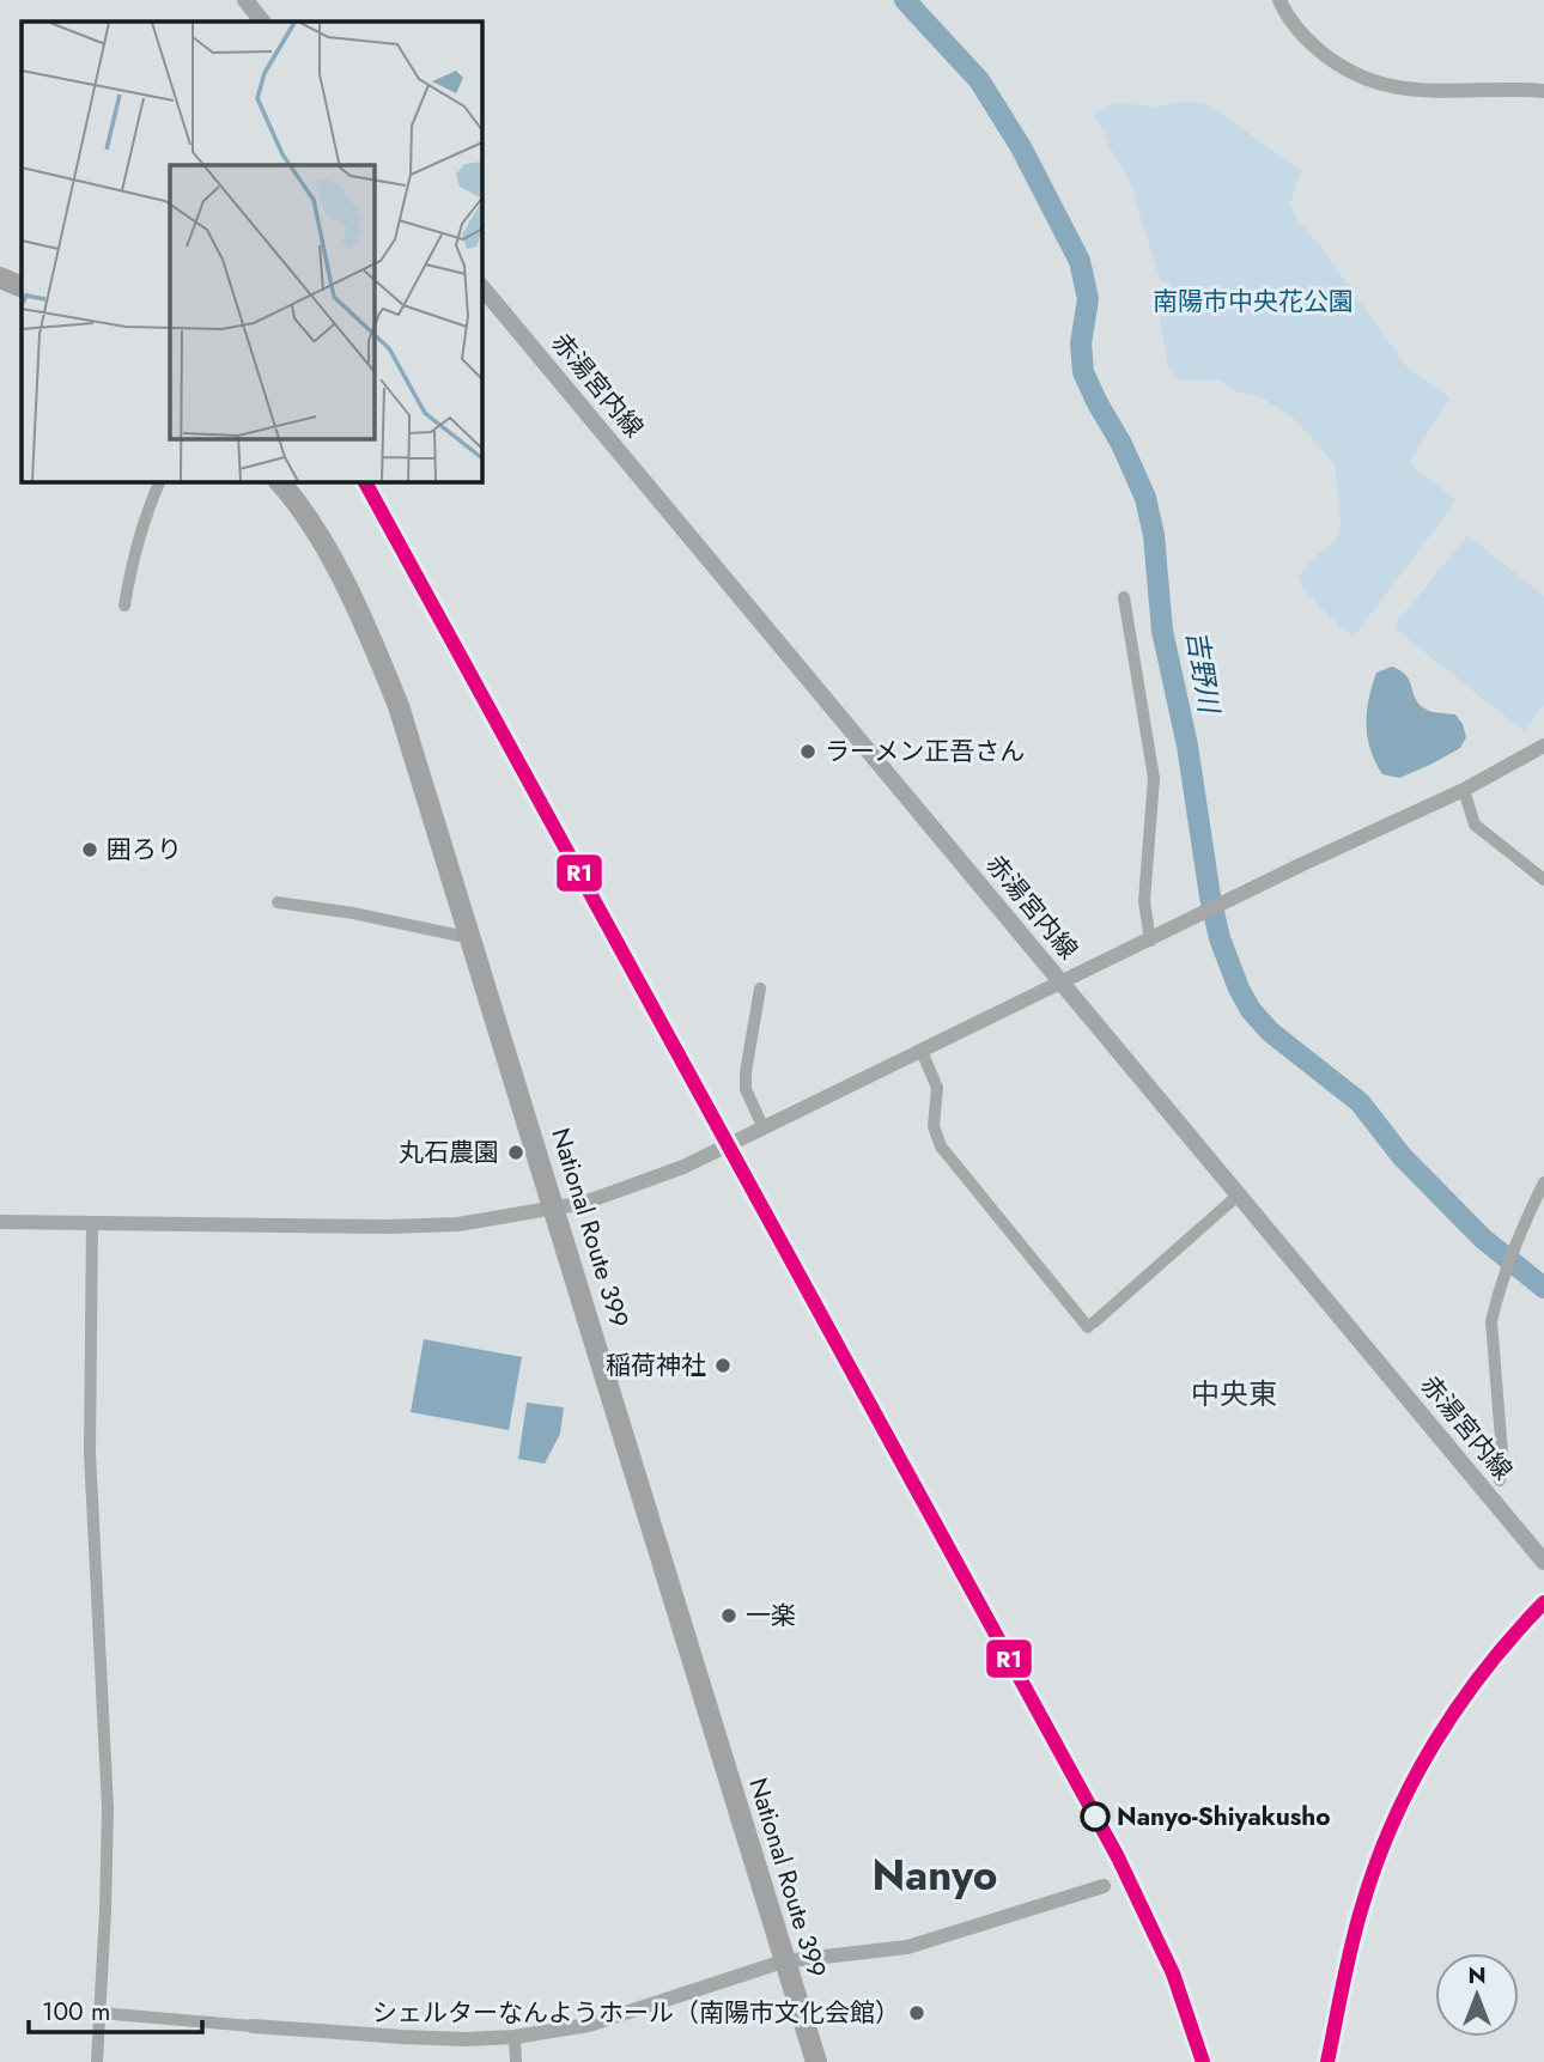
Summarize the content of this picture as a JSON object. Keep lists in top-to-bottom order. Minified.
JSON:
{"streets":{"highway":["National Route 399"],"main road":["赤湯宮内線"]},"districts":["中央東","Nanyo"],"water":["吉野川"],"parks":["南陽市中央花公園"],"places":["ラーメン正吾さん","囲ろり","丸石農園","稲荷神社","一楽","Nanyo-Shiyakusho","シェルターなんようホール（南陽市文化会館）"],"lines":["transit line R1"],"scale_bar":"100 m","north":"top"}
